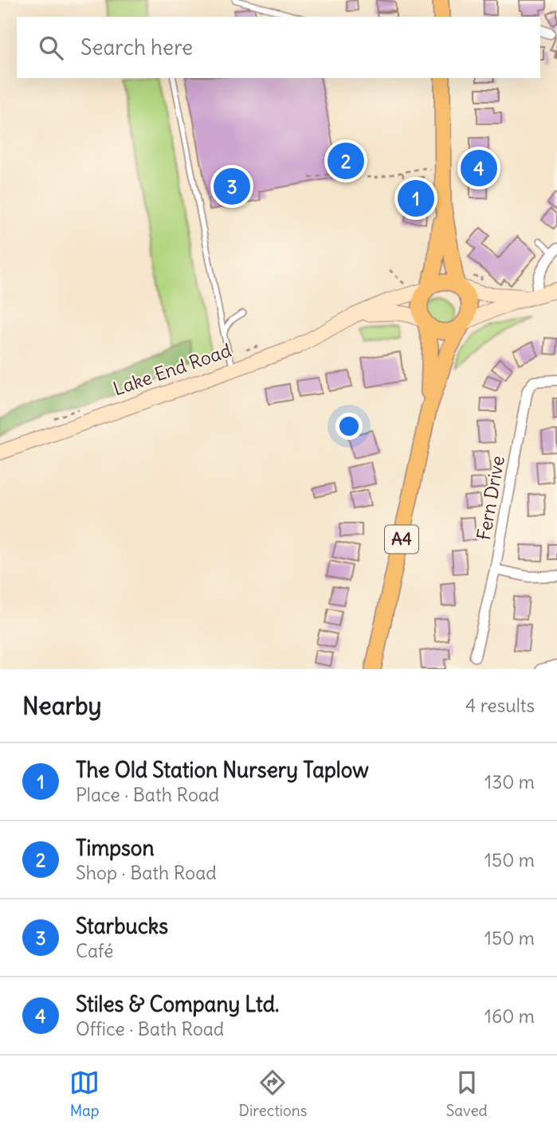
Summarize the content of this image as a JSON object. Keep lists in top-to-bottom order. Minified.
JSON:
{"streets":{"main road":["Lake End Road","A4"],"street":["Fern Drive"]},"crossings":[["Lake End Road","A4"]],"page":{"search":"Search here","pins":["2","4","3","1"],"heading":["Nearby","4 results"],"list":[{"mark":"1","name":"The Old Station Nursery Taplow","note":"Place · Bath Road","value":"130 m"},{"mark":"2","name":"Timpson","note":"Shop · Bath Road","value":"150 m"},{"mark":"3","name":"Starbucks","note":"Café","value":"150 m"},{"mark":"4","name":"Stiles & Company Ltd.","note":"Office · Bath Road","value":"160 m"}],"nav":["Map","Directions","Saved"]}}
